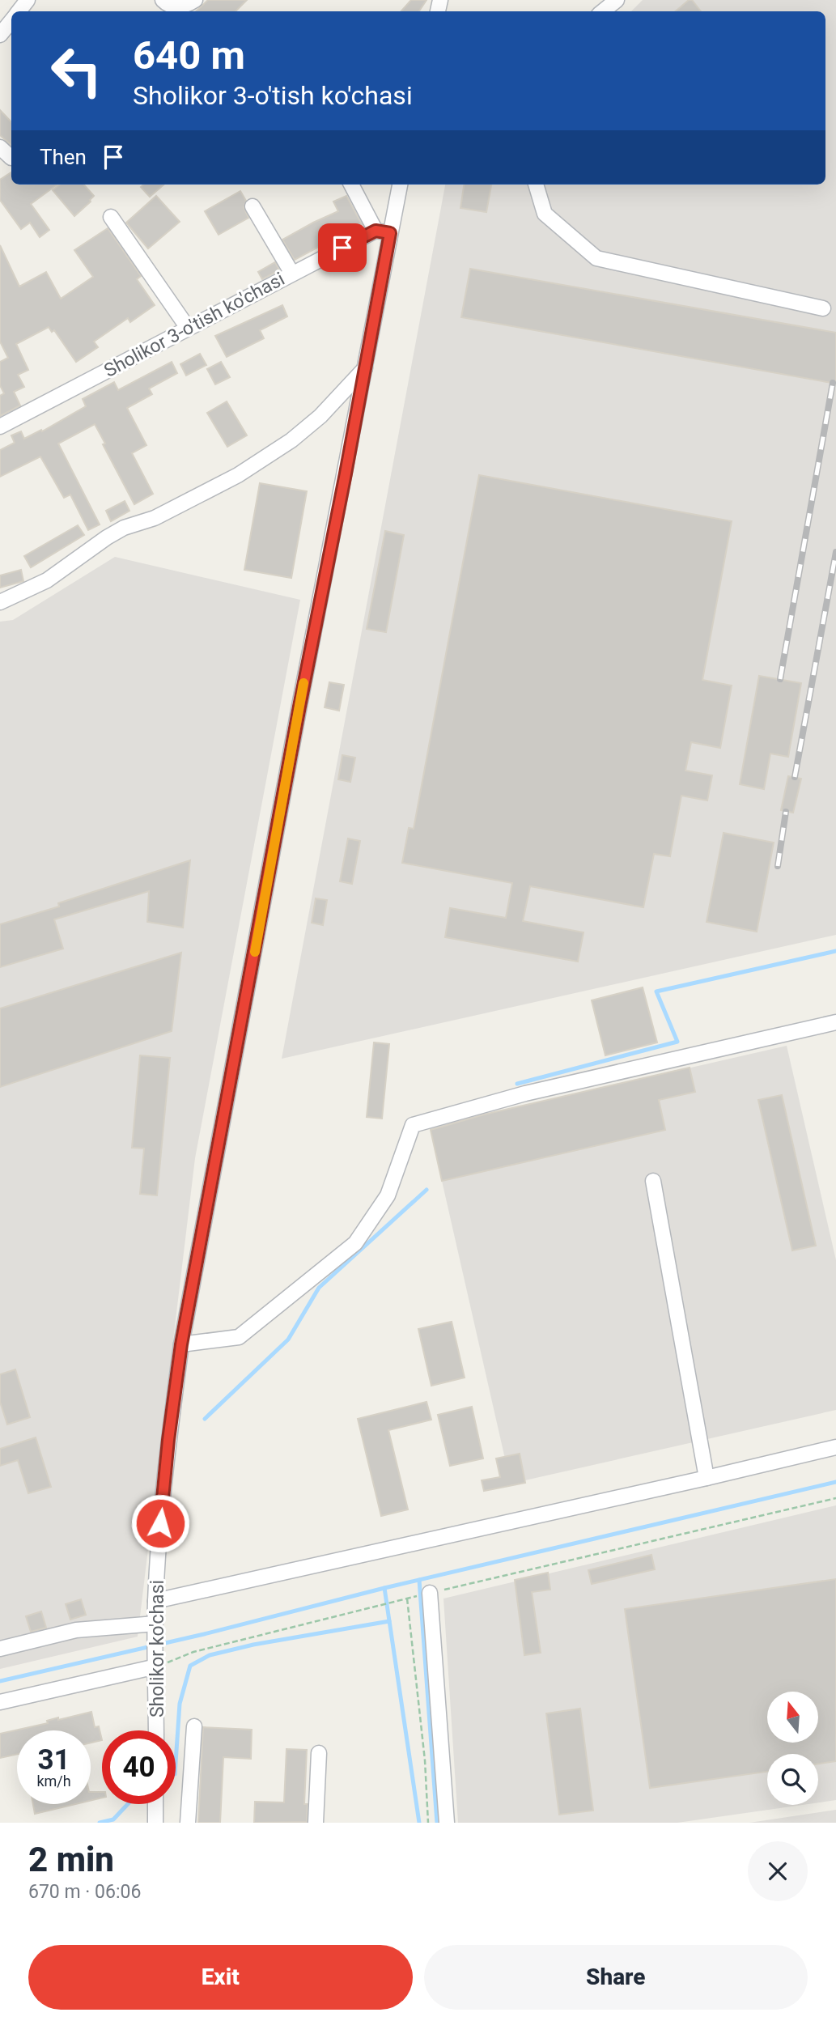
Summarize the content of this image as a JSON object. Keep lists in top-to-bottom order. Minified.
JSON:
{"streets":{"street":["Sholikor 3-o'tish ko'chasi","Sholikor ko'chasi"]},"crossings":[["Sholikor 3-o'tish ko'chasi","Sholikor ko'chasi"]],"north":"top","page":{"turn":["640 m","Sholikor 3-o'tish ko'chasi"],"then":"Then","speed":"31 km/h","limit":"40","heading":["2 min","670 m · 06:06"],"buttons":["Exit","Share"]}}
